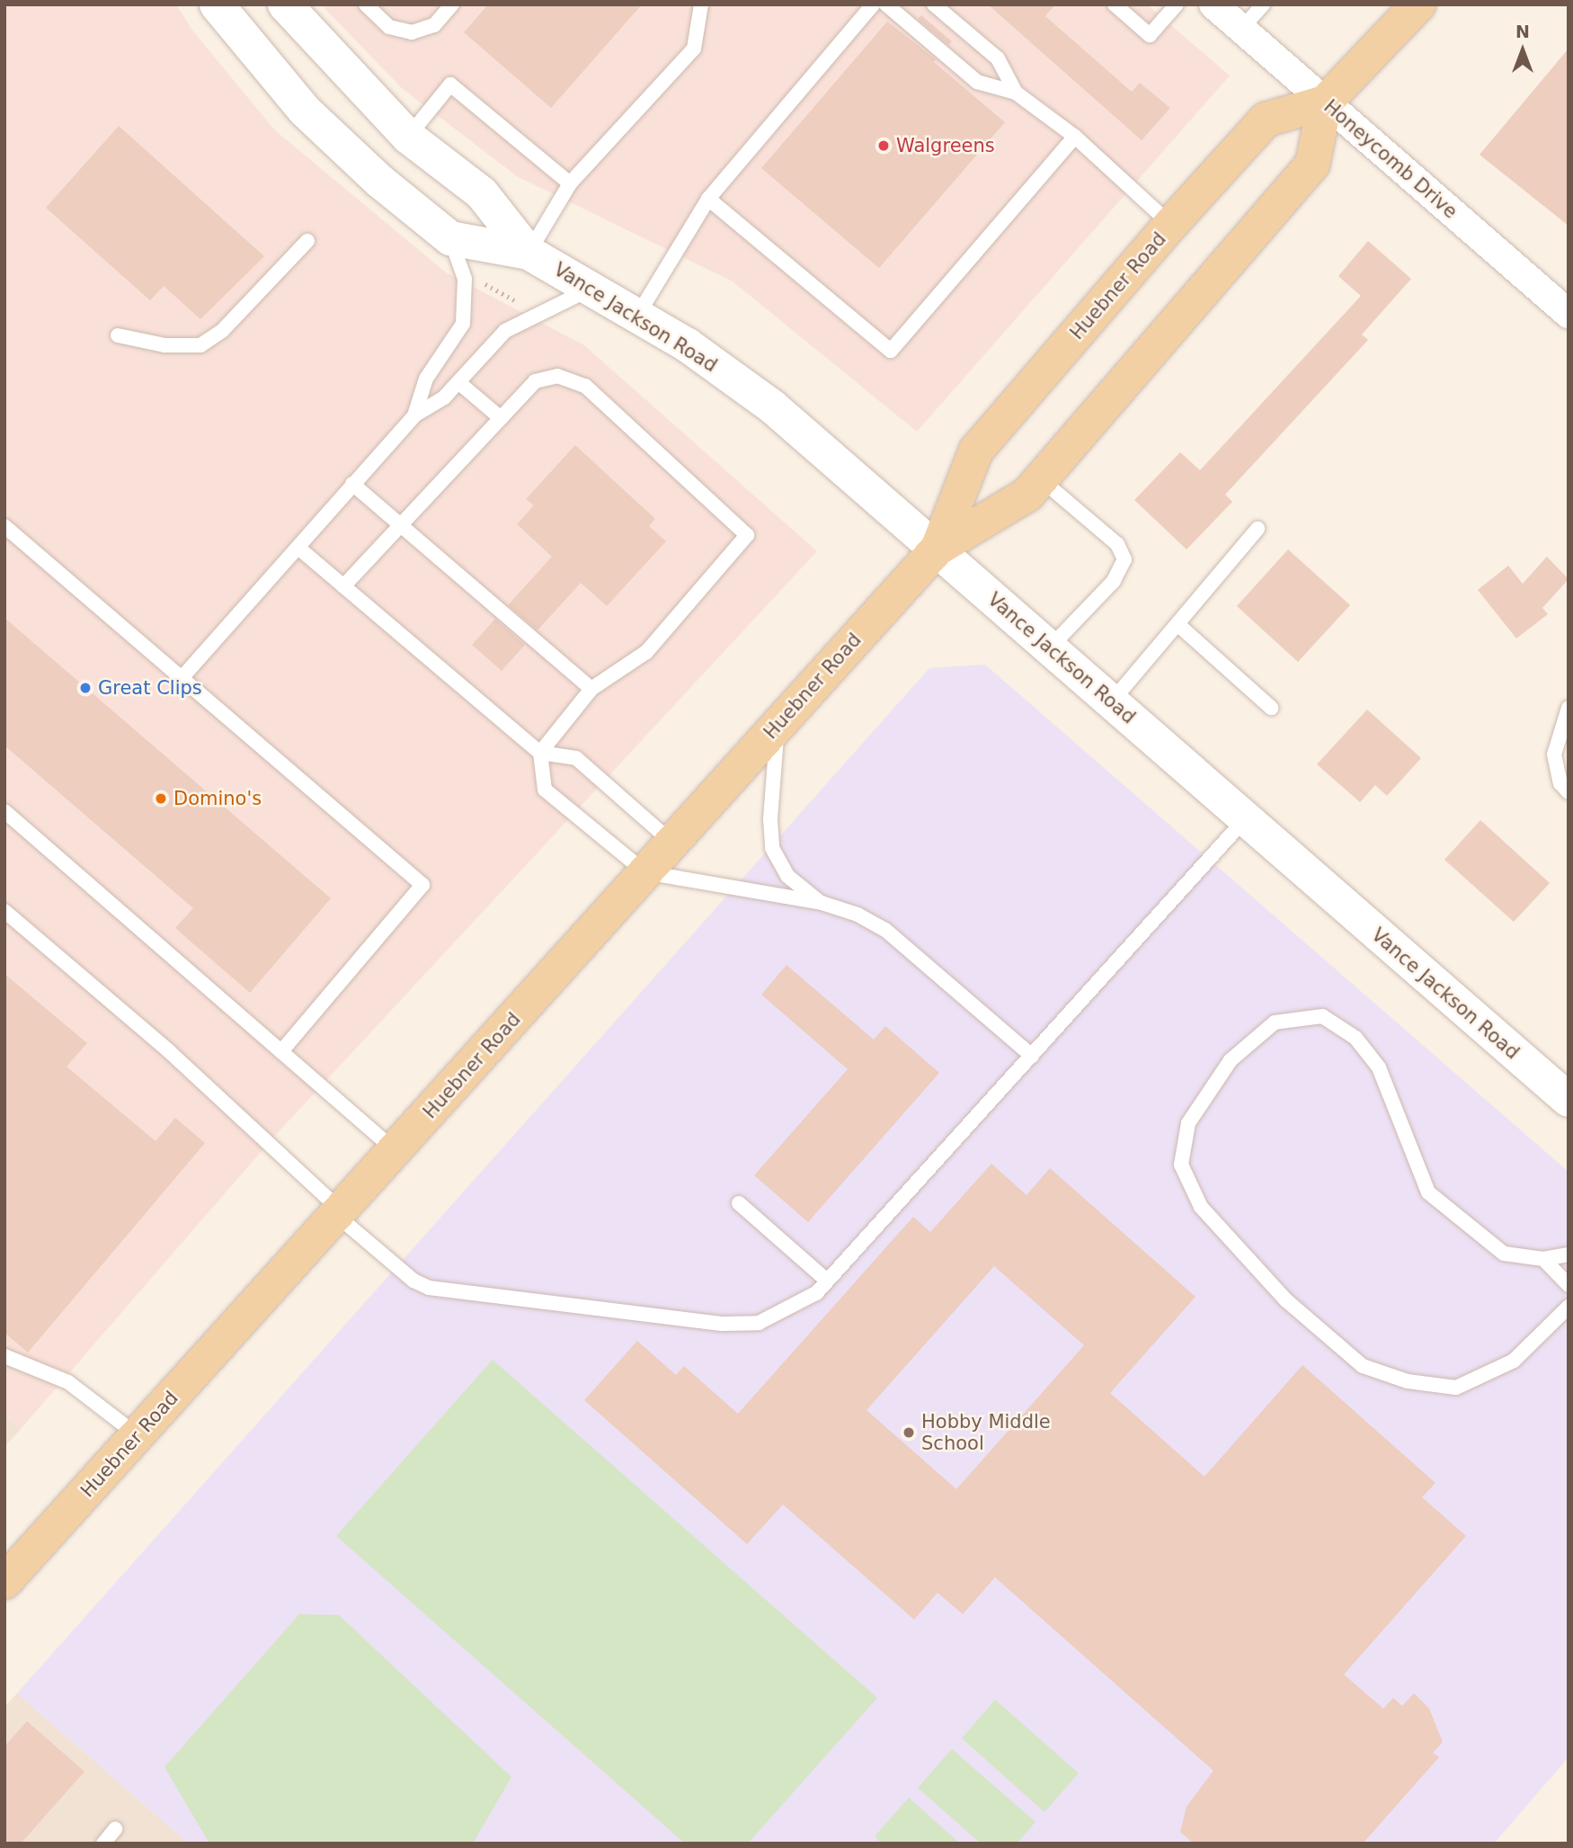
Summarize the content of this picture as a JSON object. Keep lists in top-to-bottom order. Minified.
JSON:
{"streets":{"main road":["Huebner Road","Vance Jackson Road"],"street":["Honeycomb Drive"]},"crossings":[["Honeycomb Drive","Huebner Road"],["Huebner Road","Vance Jackson Road"]],"places":["Walgreens","Great Clips","Domino's","Hobby Middle School"],"north":"top"}
